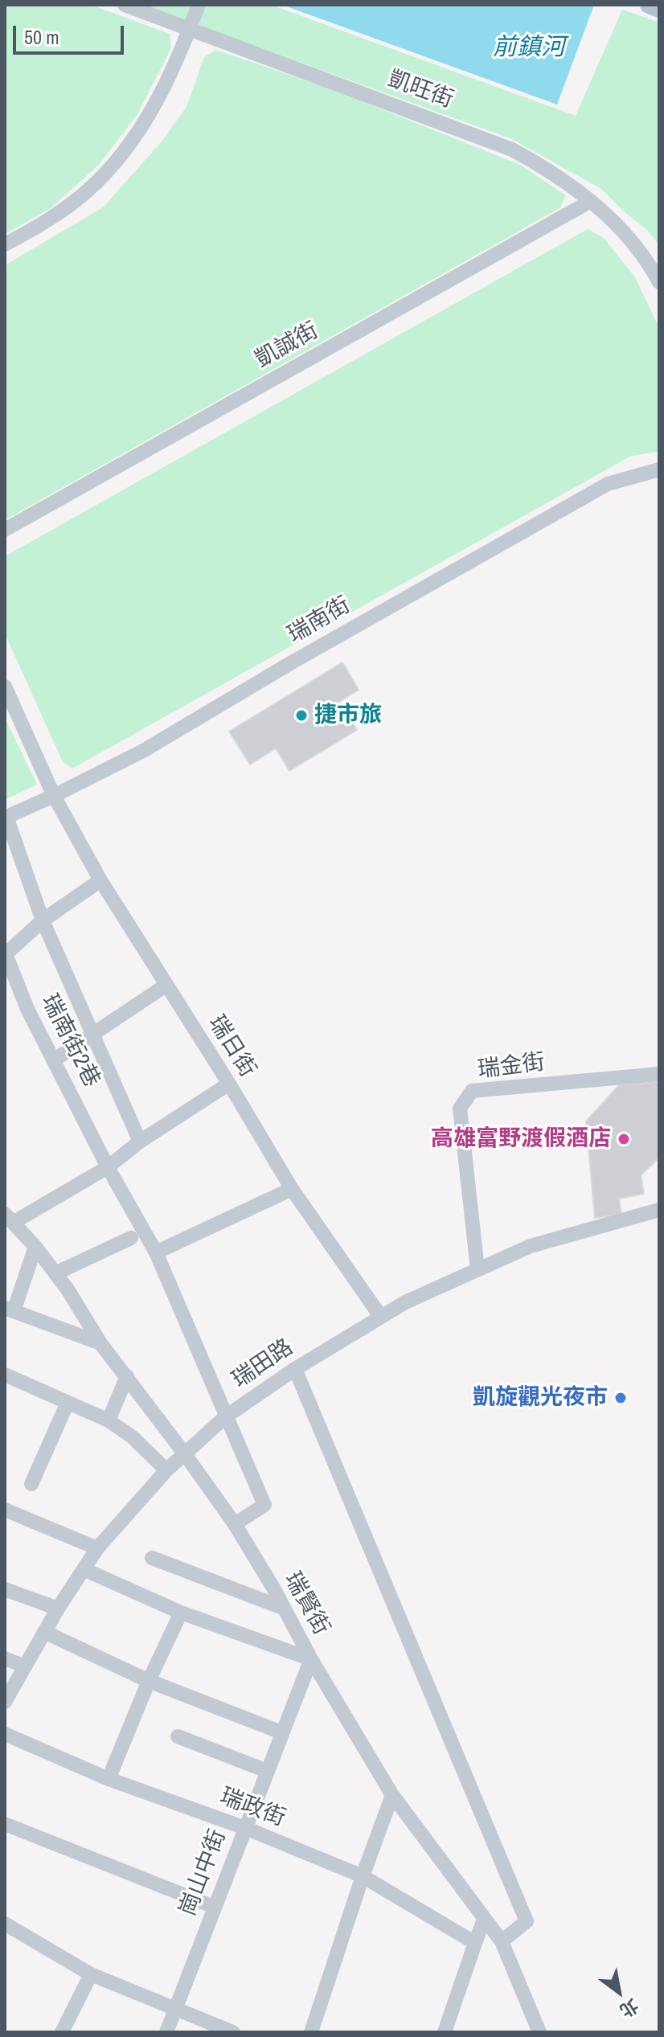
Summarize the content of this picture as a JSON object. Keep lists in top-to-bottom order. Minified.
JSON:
{"streets":{"street":["凱旺街","凱誠街","瑞南街","瑞南街2巷","瑞日街","瑞金街","瑞田路","瑞賢街","瑞政街","崗山中街"]},"crossings":[["凱旺街","凱誠街"],["瑞南街","瑞日街"],["瑞南街2巷","瑞日街"],["瑞南街2巷","瑞田路"],["瑞南街2巷","瑞賢街"],["瑞日街","瑞田路"],["瑞金街","瑞田路"],["瑞田路","瑞賢街"],["瑞賢街","崗山中街"],["瑞政街","崗山中街"]],"water":["前鎮河"],"places":["捷市旅","高雄富野渡假酒店","凱旋觀光夜市"],"scale_bar":"50 m","north":"bottom right"}
